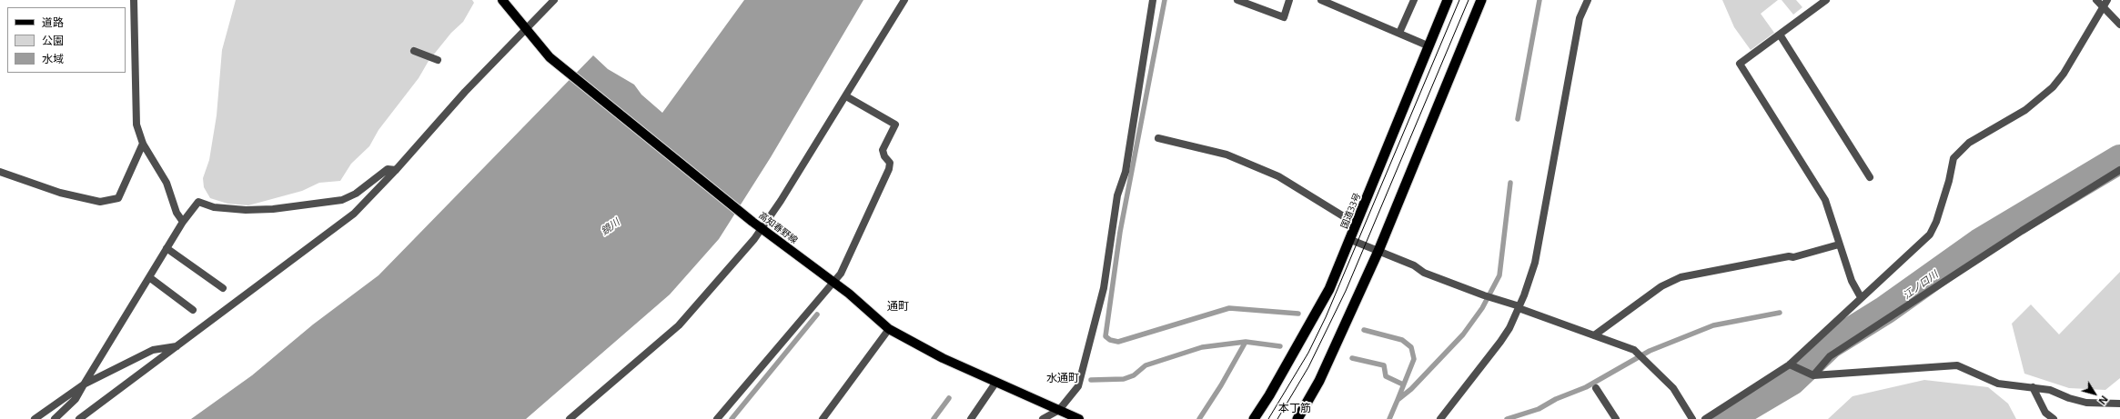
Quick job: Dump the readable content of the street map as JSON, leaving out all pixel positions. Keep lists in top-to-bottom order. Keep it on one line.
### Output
{"streets":{"highway":["国道33号"],"main road":["高知春野線"]},"districts":["通町","水通町","本丁筋"],"water":["鏡川","江ノ口川"],"legend":["道路","公園","水域"],"north":"bottom right"}
